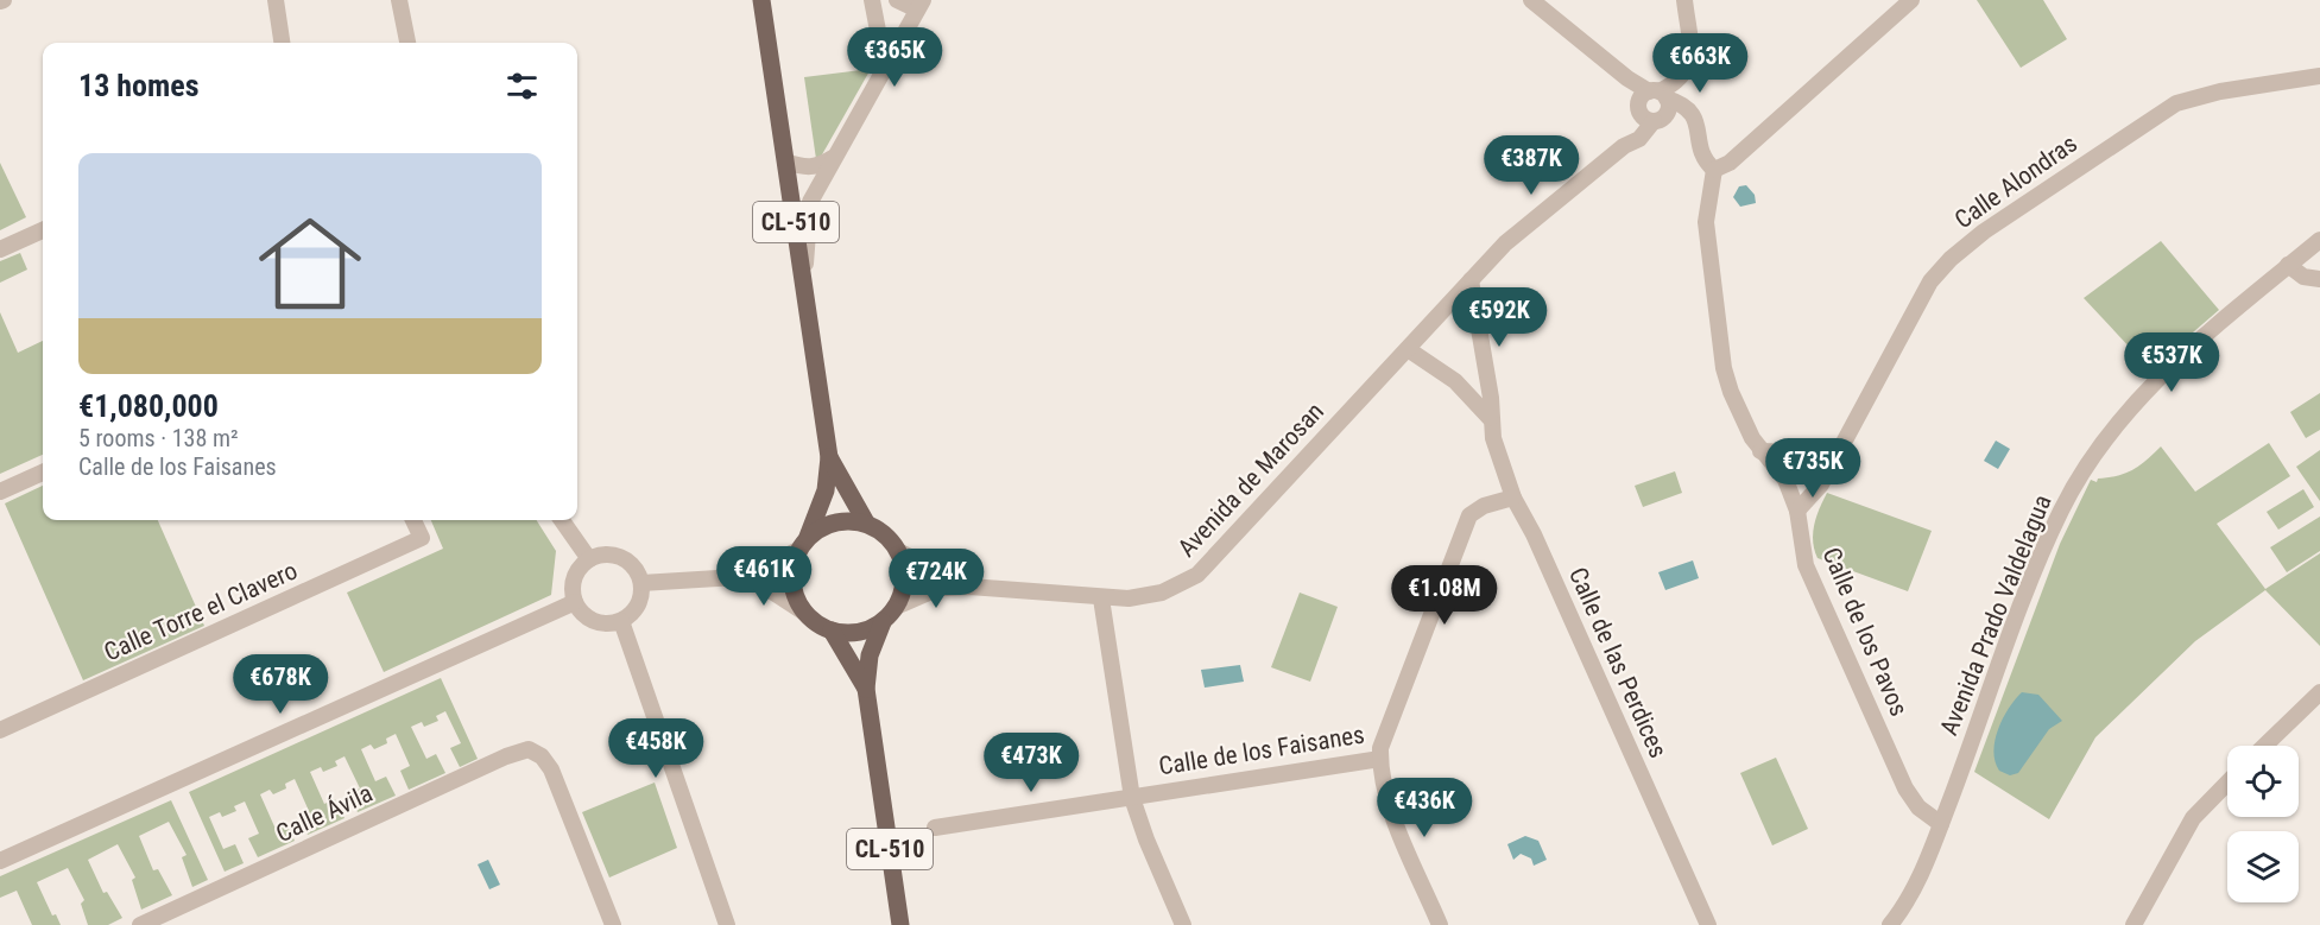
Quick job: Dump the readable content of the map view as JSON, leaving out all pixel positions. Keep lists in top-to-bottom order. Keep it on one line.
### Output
{"streets":{"main road":["CL-510"],"street":["Calle Alondras","Avenida de Marosan","Calle Torre el Clavero","Avenida Prado Valdelagua","Calle de los Pavos","Calle de las Perdices","Calle de los Faisanes","Calle Ávila"]},"crossings":[["Calle Alondras","Calle de los Pavos"],["CL-510","Avenida de Marosan"],["Avenida de Marosan","Calle de las Perdices"],["Avenida Prado Valdelagua","Calle de los Pavos"],["Calle de las Perdices","Calle de los Faisanes"]],"page":{"price":["€365K","€663K","€387K","€592K","€537K","€735K","€461K","€724K","€1.08M","€678K","€458K","€473K","€436K"],"heading":"13 homes","list":[{"name":"€1,080,000","note":"5 rooms · 138 m² · Calle de los Faisanes"}]}}
